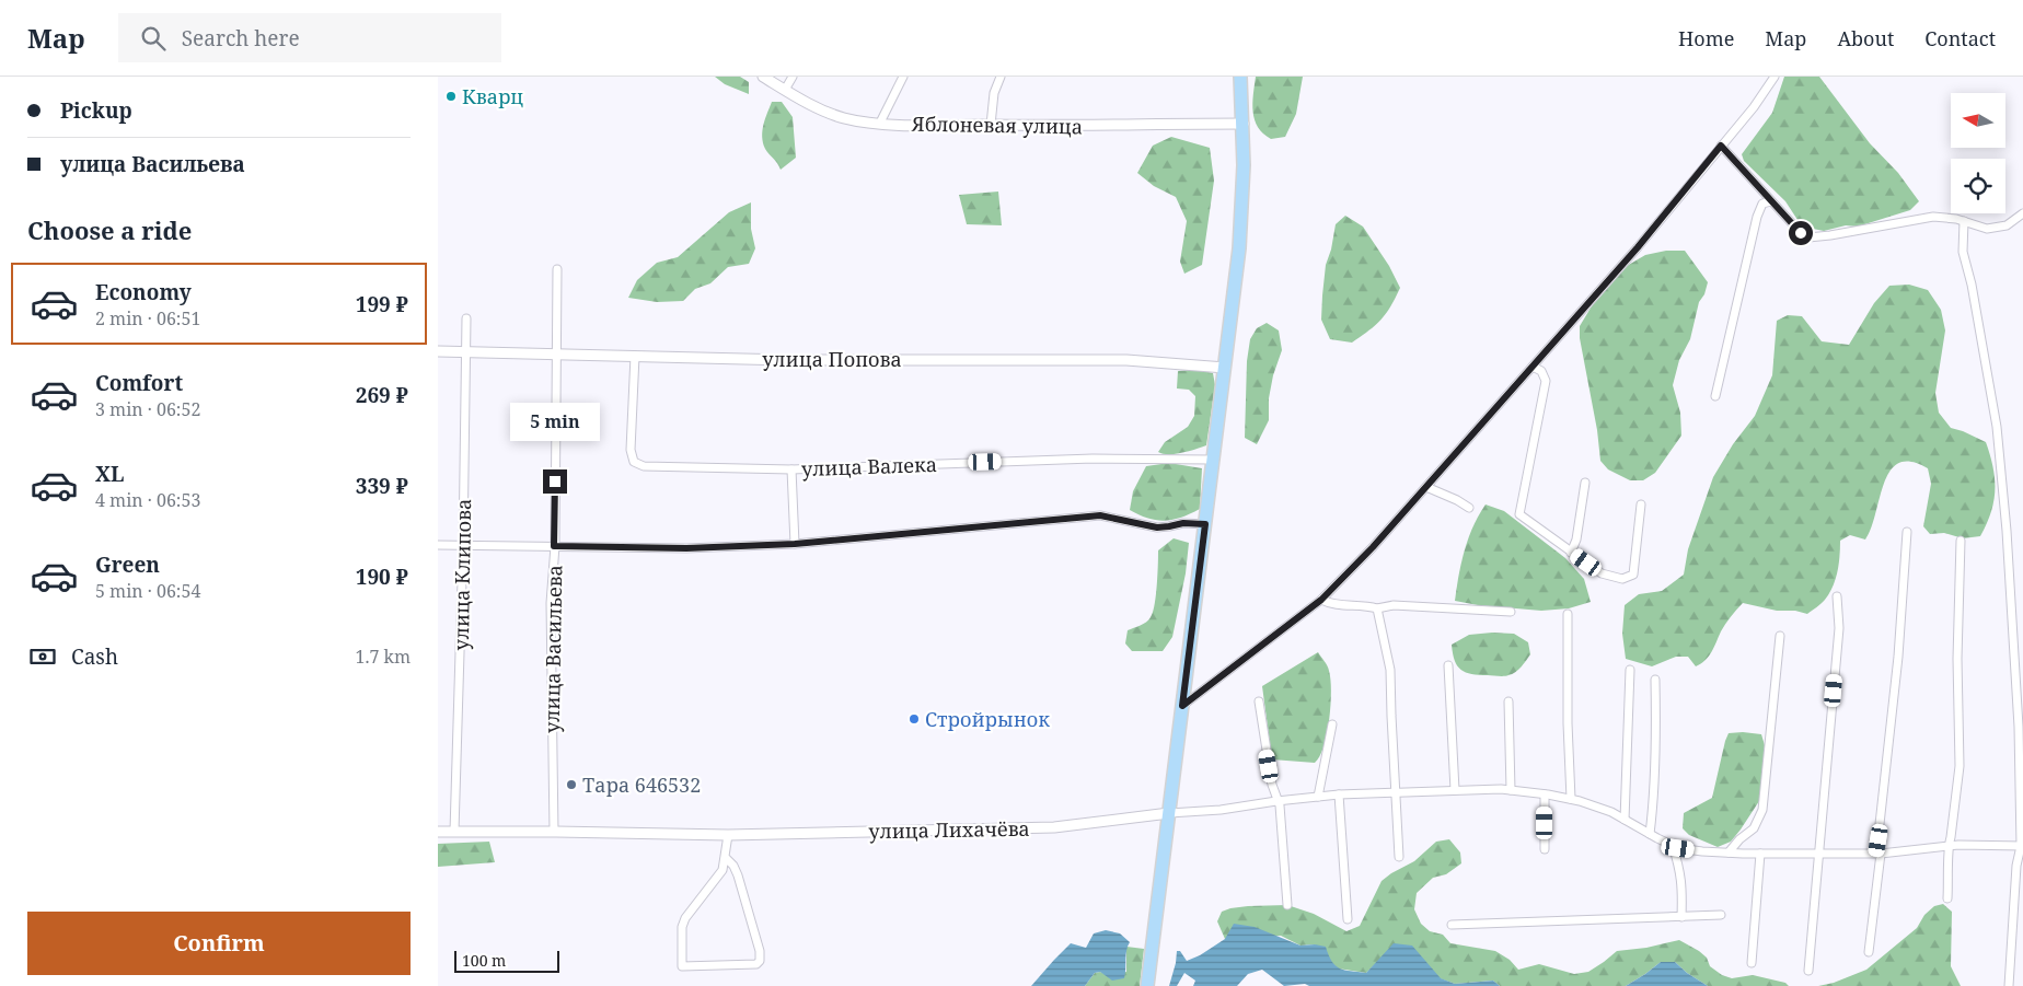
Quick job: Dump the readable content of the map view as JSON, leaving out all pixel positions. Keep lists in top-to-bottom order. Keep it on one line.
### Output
{"streets":{"street":["Яблоневая улица","улица Попова","улица Валека","улица Клипова","улица Васильева","улица Лихачёва"]},"crossings":[["улица Попова","улица Валека"],["улица Попова","улица Клипова"],["улица Попова","улица Васильева"],["улица Клипова","улица Лихачёва"],["улица Васильева","улица Лихачёва"]],"places":["Кварц","Стройрынок","Тара 646532"],"scale_bar":"100 m","north":"left","page":{"header":"Map","search":"Search here","nav":["Home","Map","About","Contact"],"banner":["Pickup","улица Васильева"],"heading":"Choose a ride","list":[{"name":"Economy","note":"2 min · 06:51","value":"199 ₽"},{"name":"Comfort","note":"3 min · 06:52","value":"269 ₽"},{"name":"XL","note":"4 min · 06:53","value":"339 ₽"},{"name":"Green","note":"5 min · 06:54","value":"190 ₽"}],"bubble":"5 min","pay":["Cash","1.7 km"],"buttons":"Confirm","scale":"100 m"}}
